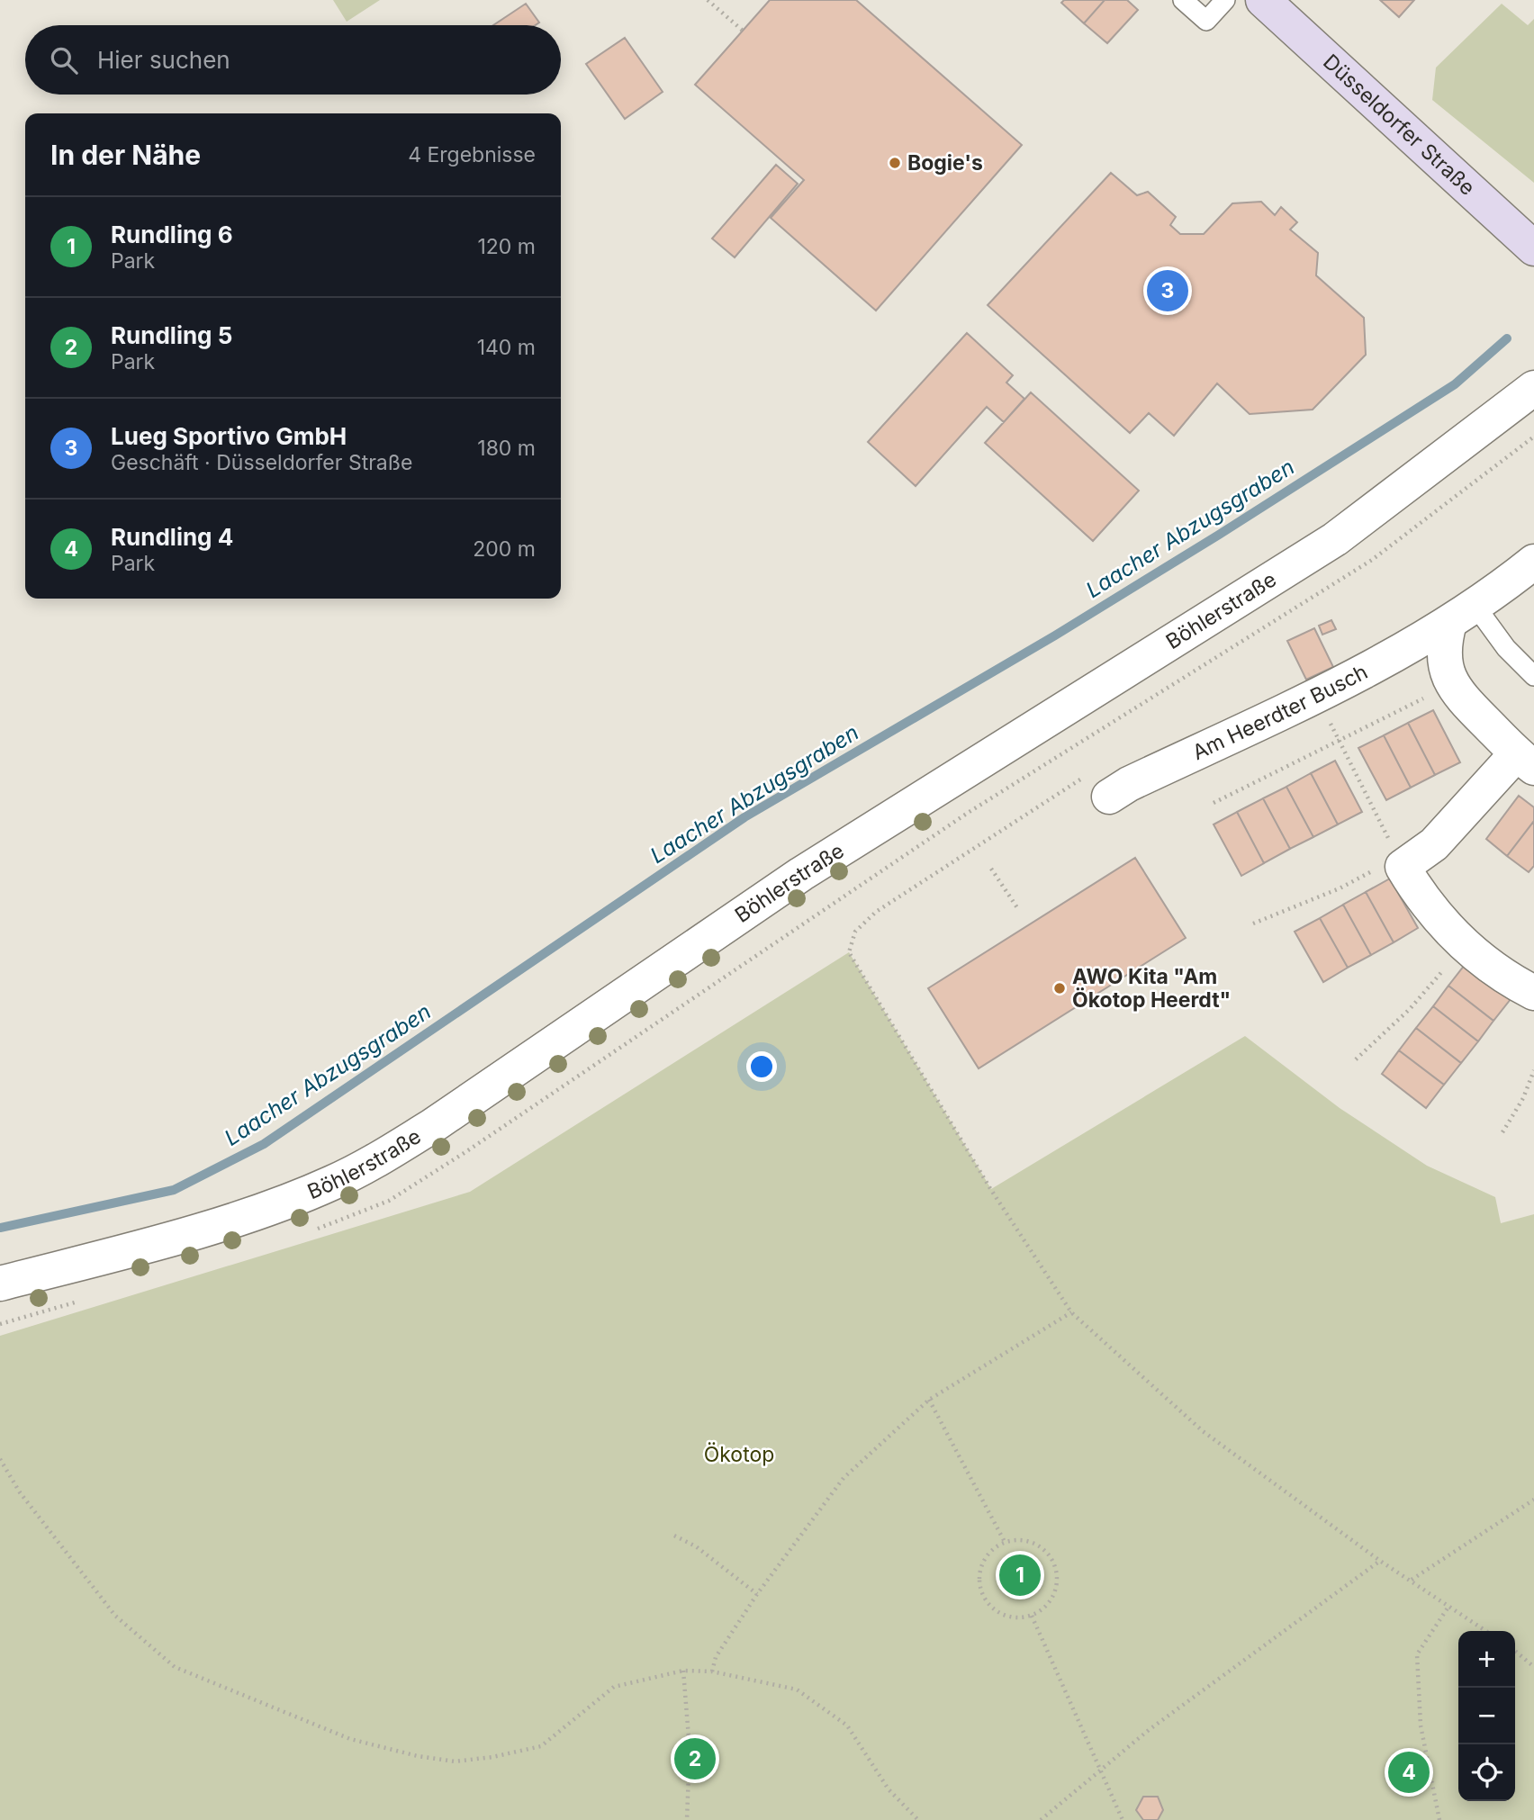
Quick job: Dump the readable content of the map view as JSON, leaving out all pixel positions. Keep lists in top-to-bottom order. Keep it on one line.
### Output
{"streets":{"main road":["Düsseldorfer Straße"],"street":["Böhlerstraße","Am Heerdter Busch"]},"water":["Laacher Abzugsgraben"],"parks":["Ökotop"],"places":["Bogie's","AWO Kita \"Am Ökotop Heerdt\""],"page":{"search":"Hier suchen","heading":["In der Nähe","4 Ergebnisse"],"list":[{"mark":"1","name":"Rundling 6","note":"Park","value":"120 m"},{"mark":"2","name":"Rundling 5","note":"Park","value":"140 m"},{"mark":"3","name":"Lueg Sportivo GmbH","note":"Geschäft · Düsseldorfer Straße","value":"180 m"},{"mark":"4","name":"Rundling 4","note":"Park","value":"200 m"}],"pins":["3","1","2","4"],"map_buttons":["+","−"]}}
